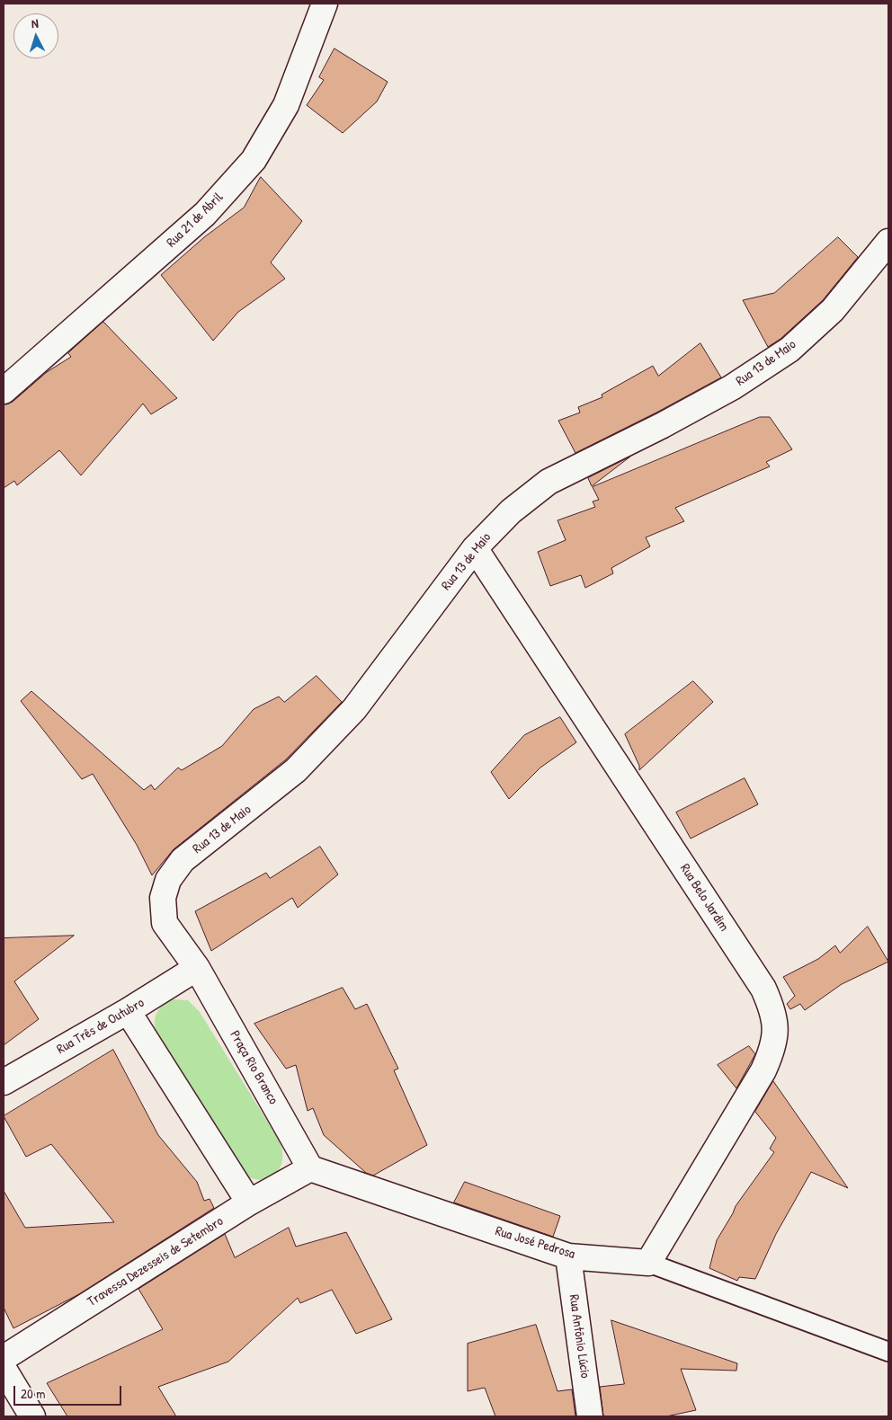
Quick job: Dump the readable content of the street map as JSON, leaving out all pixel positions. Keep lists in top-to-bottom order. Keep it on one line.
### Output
{"streets":{"street":["Rua 21 de Abril","Rua 13 de Maio","Rua Belo Jardim","Rua Três de Outubro","Praça Rio Branco","Rua José Pedrosa","Travessa Dezesseis de Setembro","Rua Antônio Lúcio"]},"crossings":[["Rua 13 de Maio","Rua Belo Jardim"],["Rua 13 de Maio","Rua Três de Outubro"],["Rua 13 de Maio","Praça Rio Branco"],["Rua Belo Jardim","Rua José Pedrosa"],["Rua Três de Outubro","Praça Rio Branco"],["Praça Rio Branco","Rua José Pedrosa"],["Praça Rio Branco","Travessa Dezesseis de Setembro"],["Rua José Pedrosa","Travessa Dezesseis de Setembro"],["Rua José Pedrosa","Rua Antônio Lúcio"]],"scale_bar":"20 m","north":"top"}
